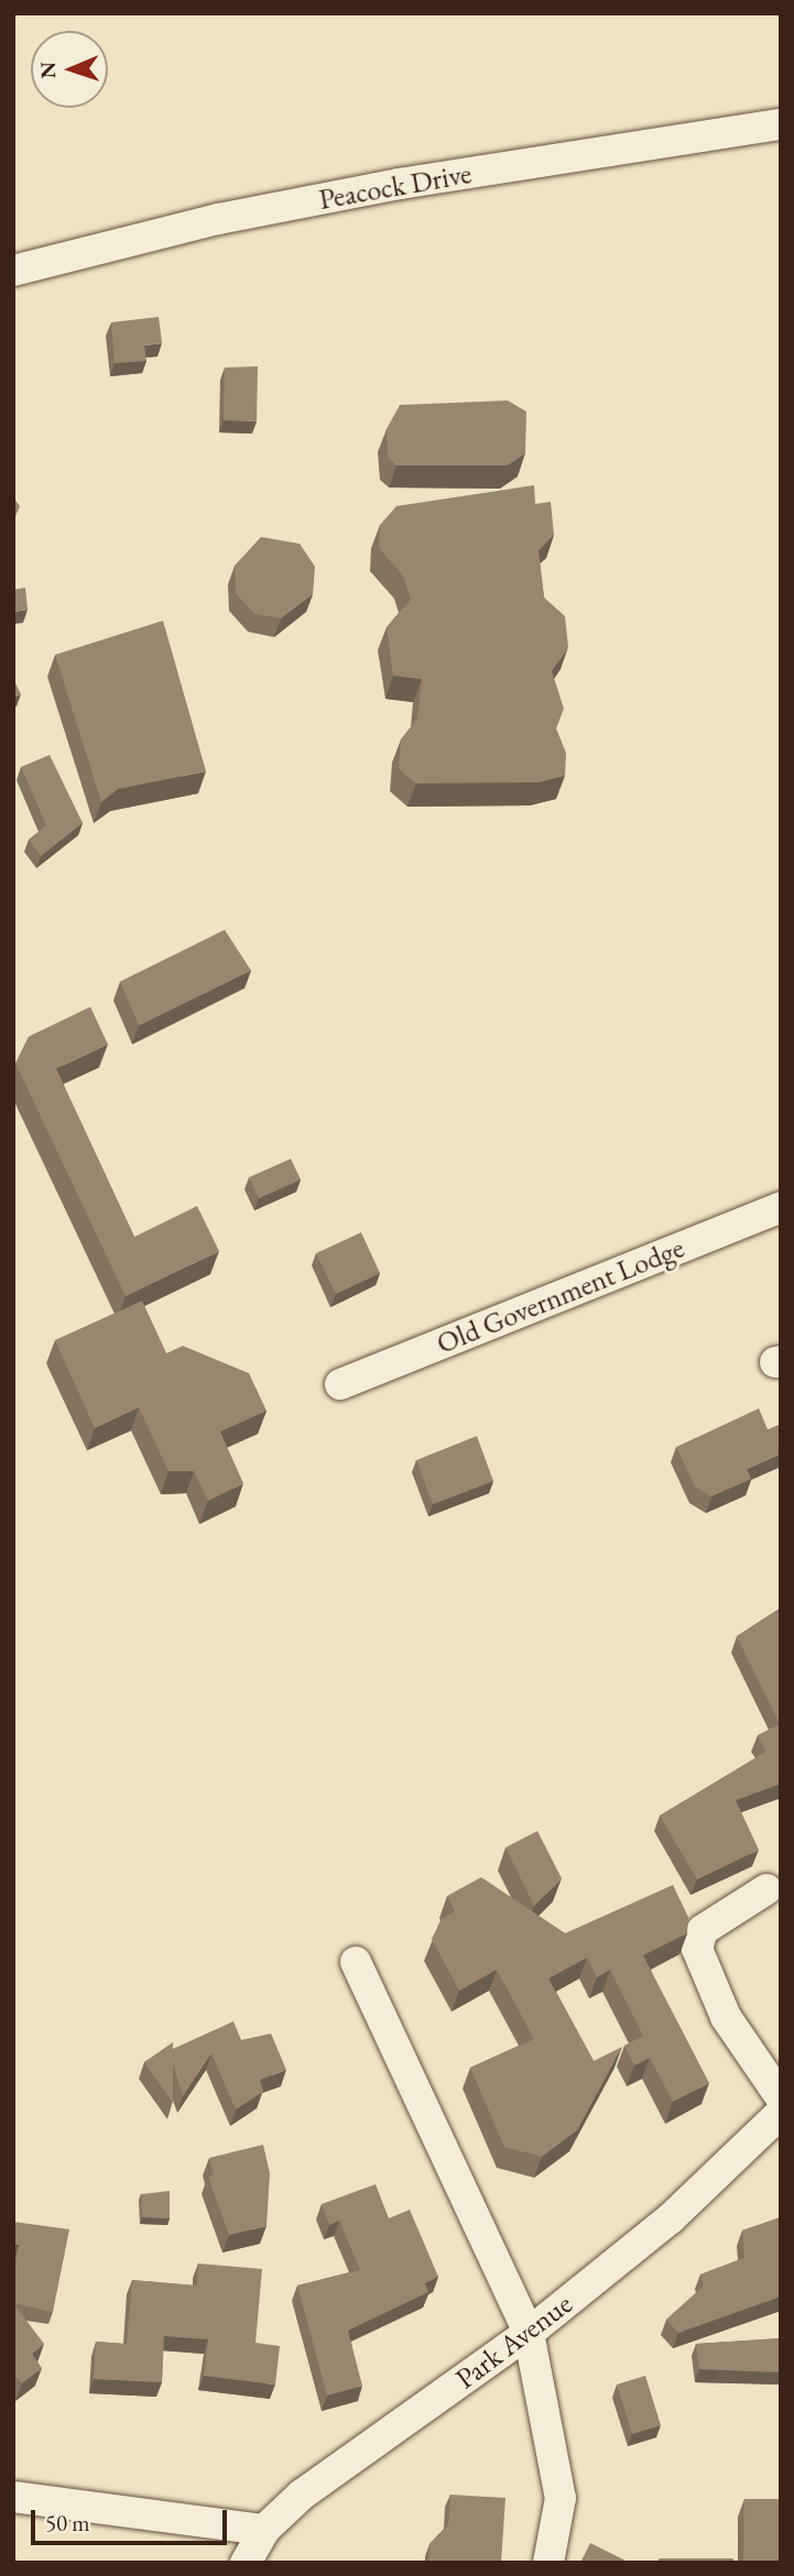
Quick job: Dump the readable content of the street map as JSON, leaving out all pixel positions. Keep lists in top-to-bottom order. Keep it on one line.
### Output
{"streets":{"street":["Peacock Drive","Old Government Lodge","Park Avenue"]},"scale_bar":"50 m","north":"left"}
